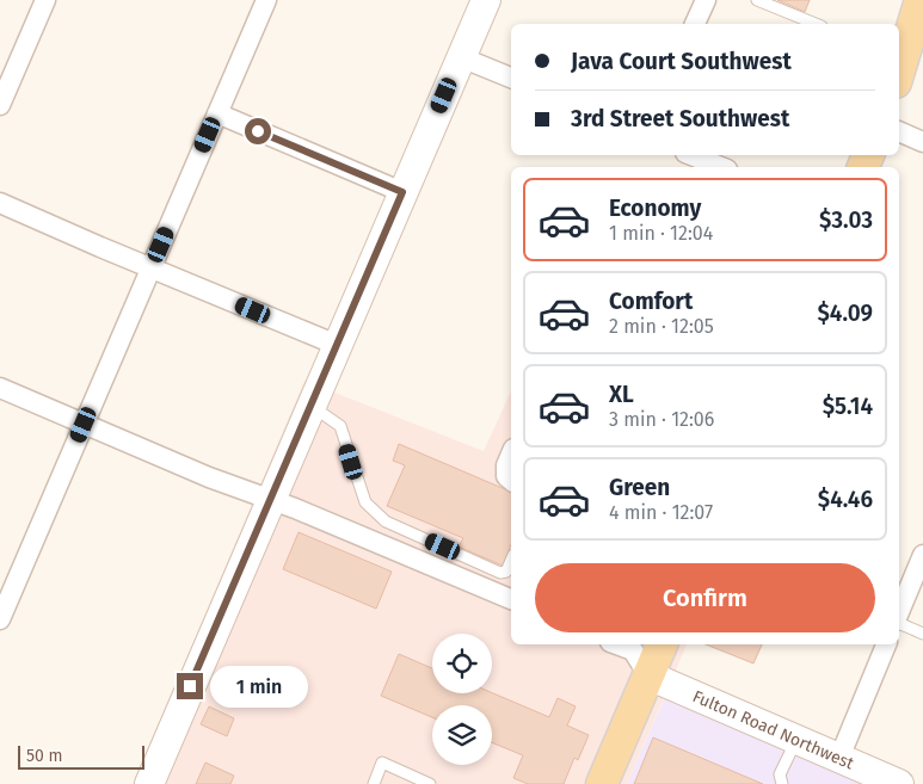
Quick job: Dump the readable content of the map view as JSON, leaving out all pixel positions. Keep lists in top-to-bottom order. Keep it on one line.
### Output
{"streets":{"street":["Fulton Road Northwest"]},"scale_bar":"50 m","page":{"banner":["Java Court Southwest","3rd Street Southwest"],"list":[{"name":"Economy","note":"1 min · 12:04","value":"$3.03"},{"name":"Comfort","note":"2 min · 12:05","value":"$4.09"},{"name":"XL","note":"3 min · 12:06","value":"$5.14"},{"name":"Green","note":"4 min · 12:07","value":"$4.46"}],"buttons":"Confirm","bubble":"1 min","scale":"50 m"}}
